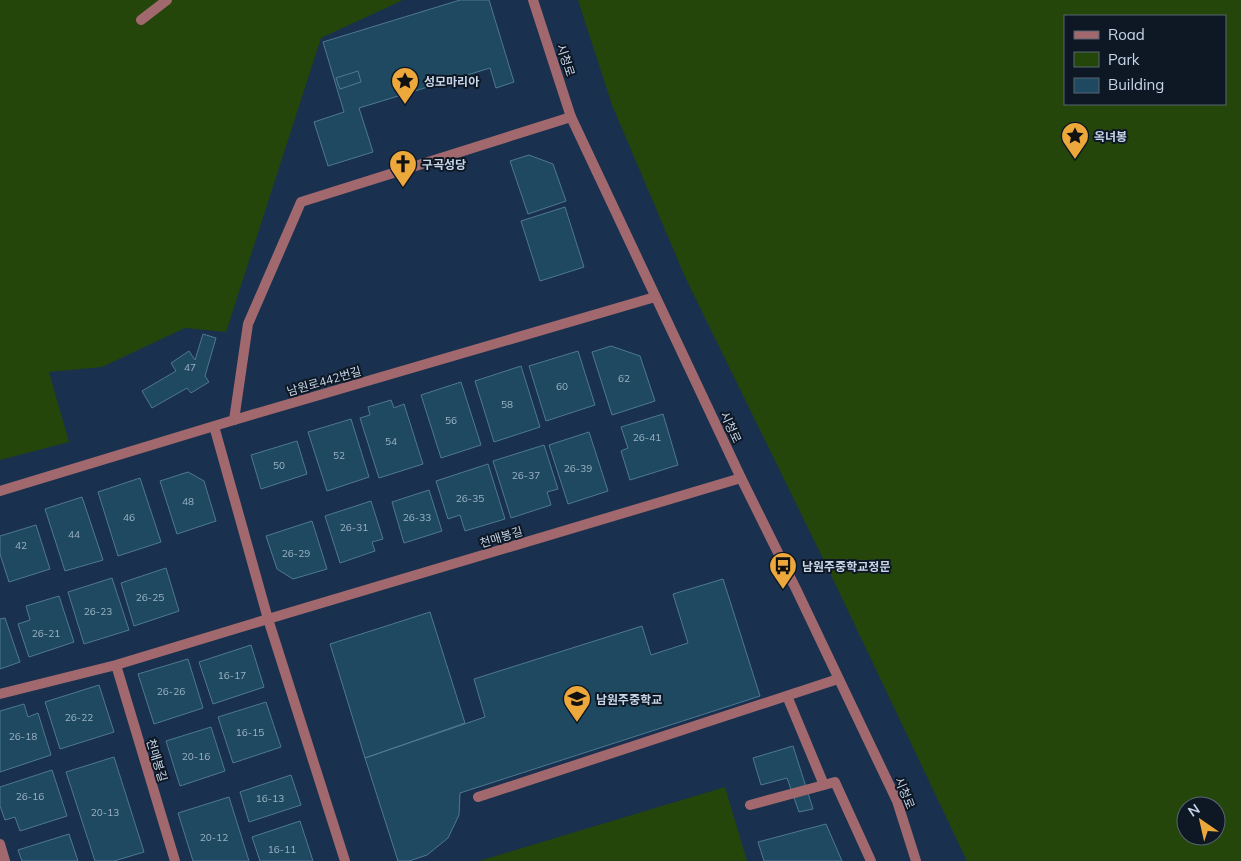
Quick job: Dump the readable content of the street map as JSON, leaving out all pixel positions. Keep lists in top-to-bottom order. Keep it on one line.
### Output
{"streets":{"street":["시청로","남원로442번길","천매봉길"]},"crossings":[["시청로","남원로442번길"],["시청로","천매봉길"]],"places":{"place":["성모마리아","옥녀봉"],"church":["구곡성당"],"bus stop":["남원주중학교정문"],"school or university":["남원주중학교"]},"house_numbers":["47","62","60","58","56","26-41","54","52","50","26-39","26-37","26-35","48","46","26-33","26-31","44","42","26-29","26-25","26-23","26-21","16-17","26-26","26-22","16-15","26-18","20-16","26-16","16-13","20-13","20-12","16-11"],"legend":["Road","Park","Building"],"north":"top left"}
